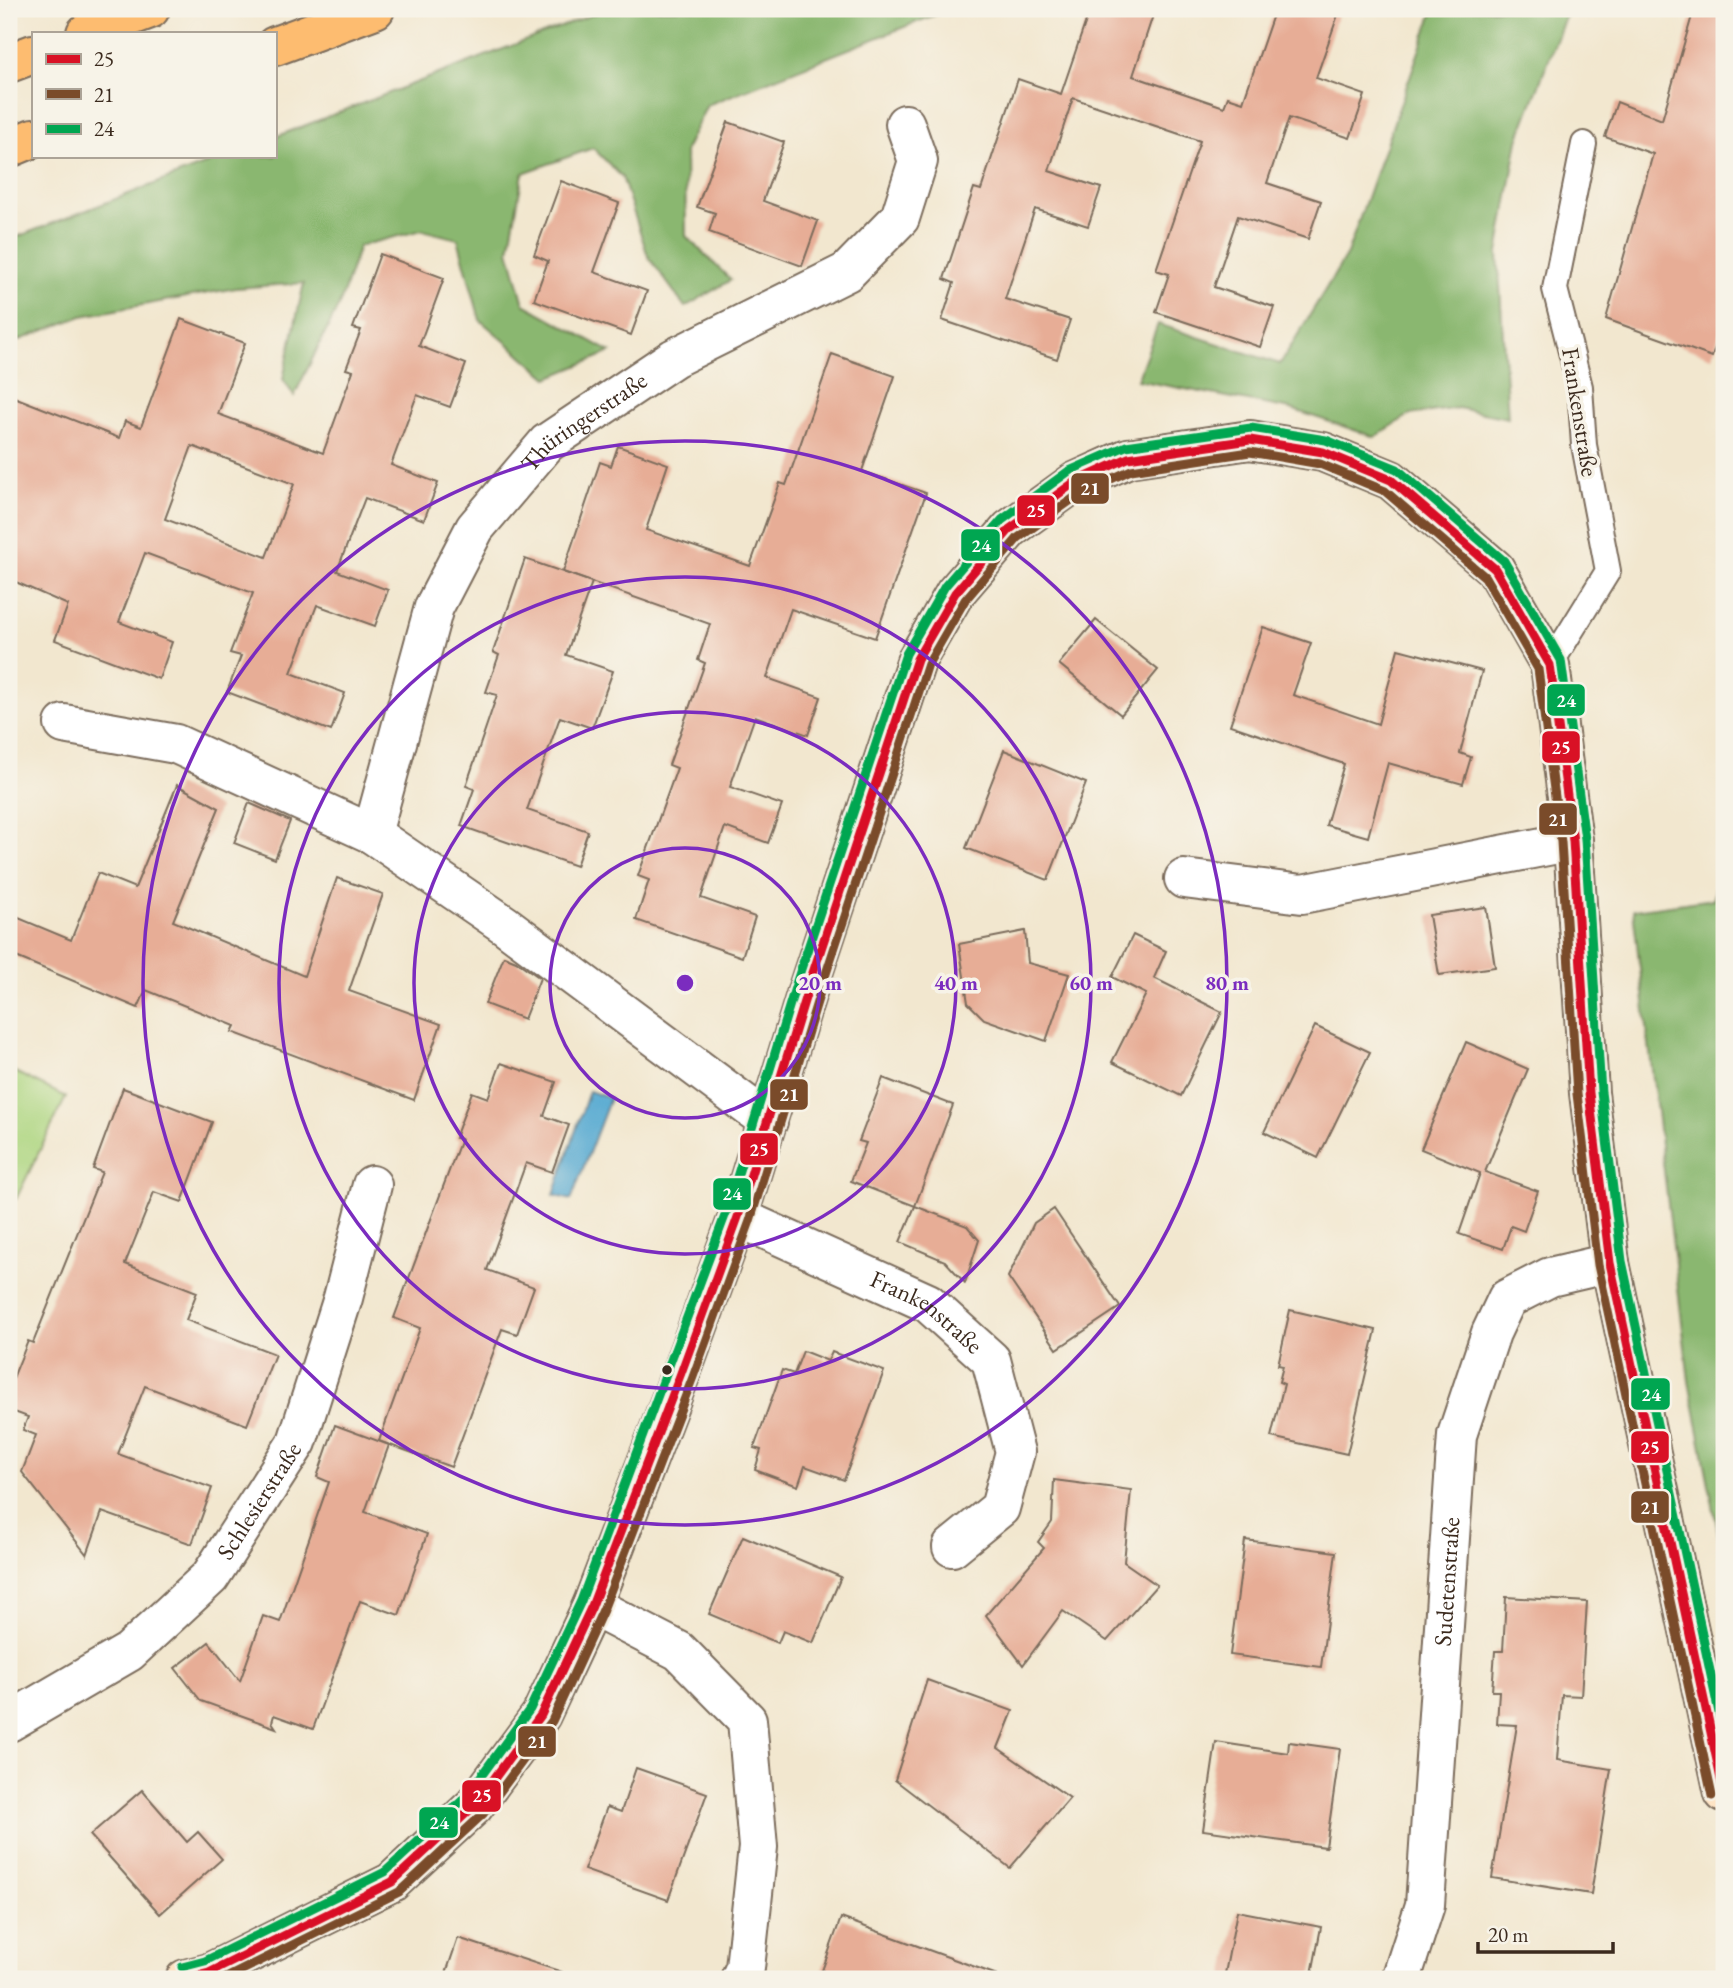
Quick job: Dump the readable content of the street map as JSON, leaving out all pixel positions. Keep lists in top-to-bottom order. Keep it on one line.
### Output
{"streets":{"street":["Frankenstraße","Thüringerstraße","Schlesierstraße","Sudetenstraße"]},"lines":["transit line 24","transit line 25","transit line 21"],"legend":["25","21","24"],"scale_bar":"20 m","rings":["20 m","40 m","60 m","80 m"]}
